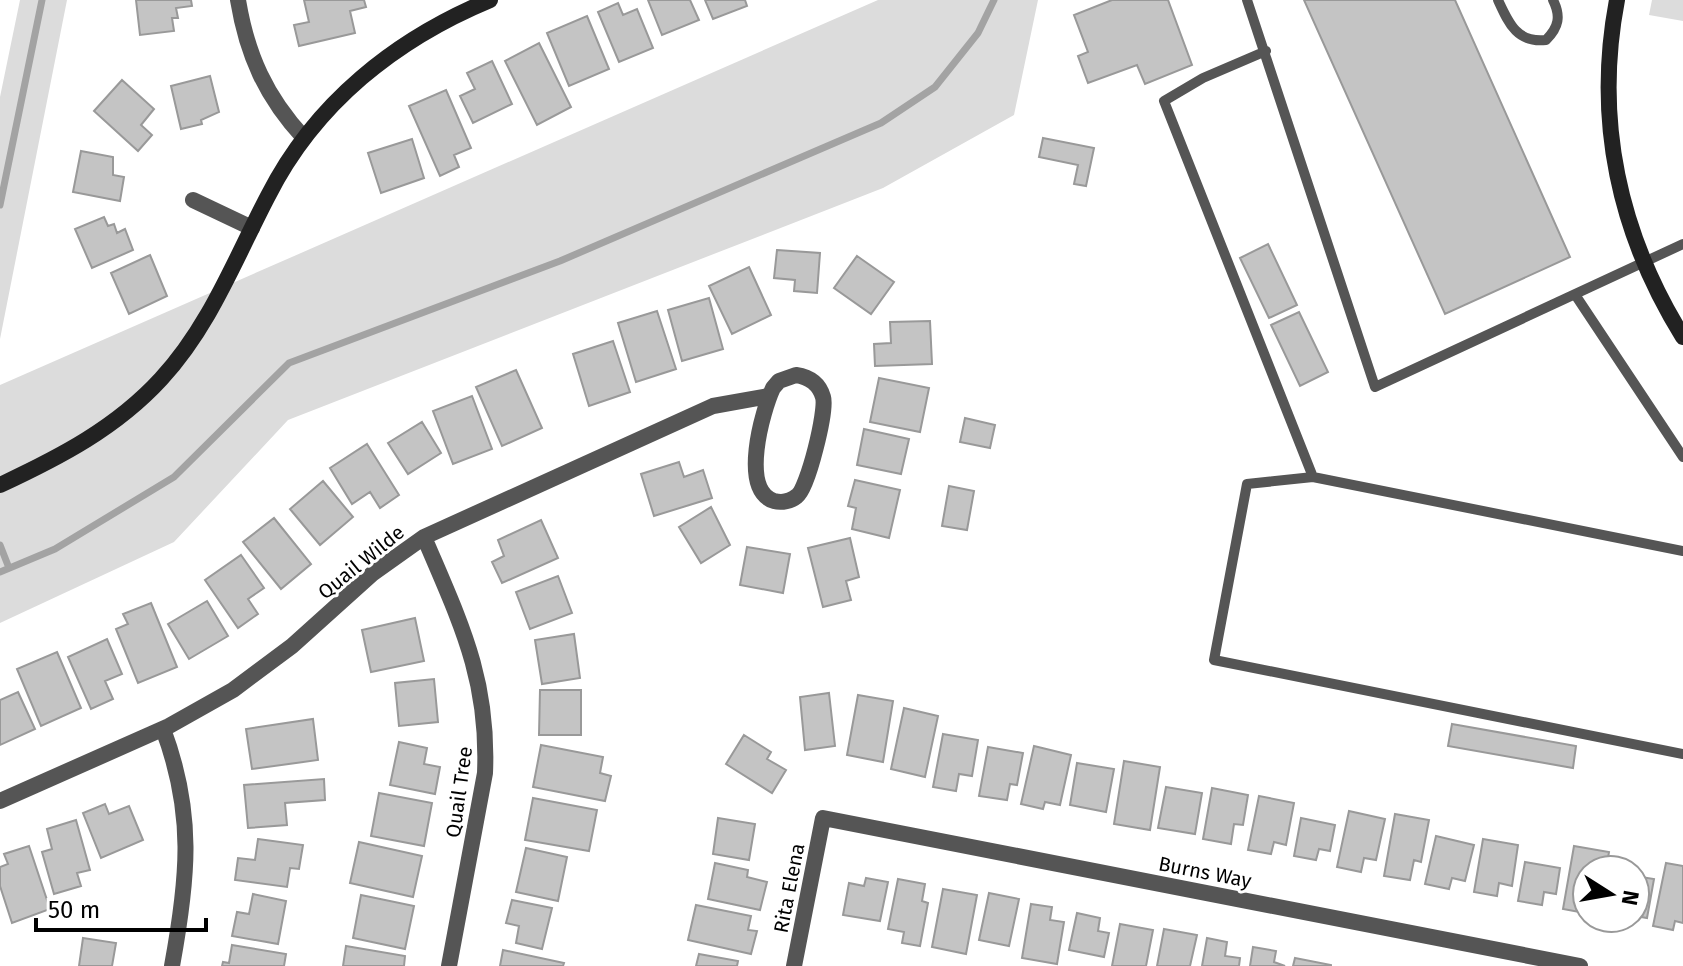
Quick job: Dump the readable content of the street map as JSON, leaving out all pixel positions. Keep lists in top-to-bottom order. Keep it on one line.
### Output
{"streets":{"street":["Quail Wilde","Quail Tree","Burns Way","Rita Elena"]},"crossings":[["Quail Wilde","Quail Tree"],["Burns Way","Rita Elena"]],"scale_bar":"50 m","north":"right"}
